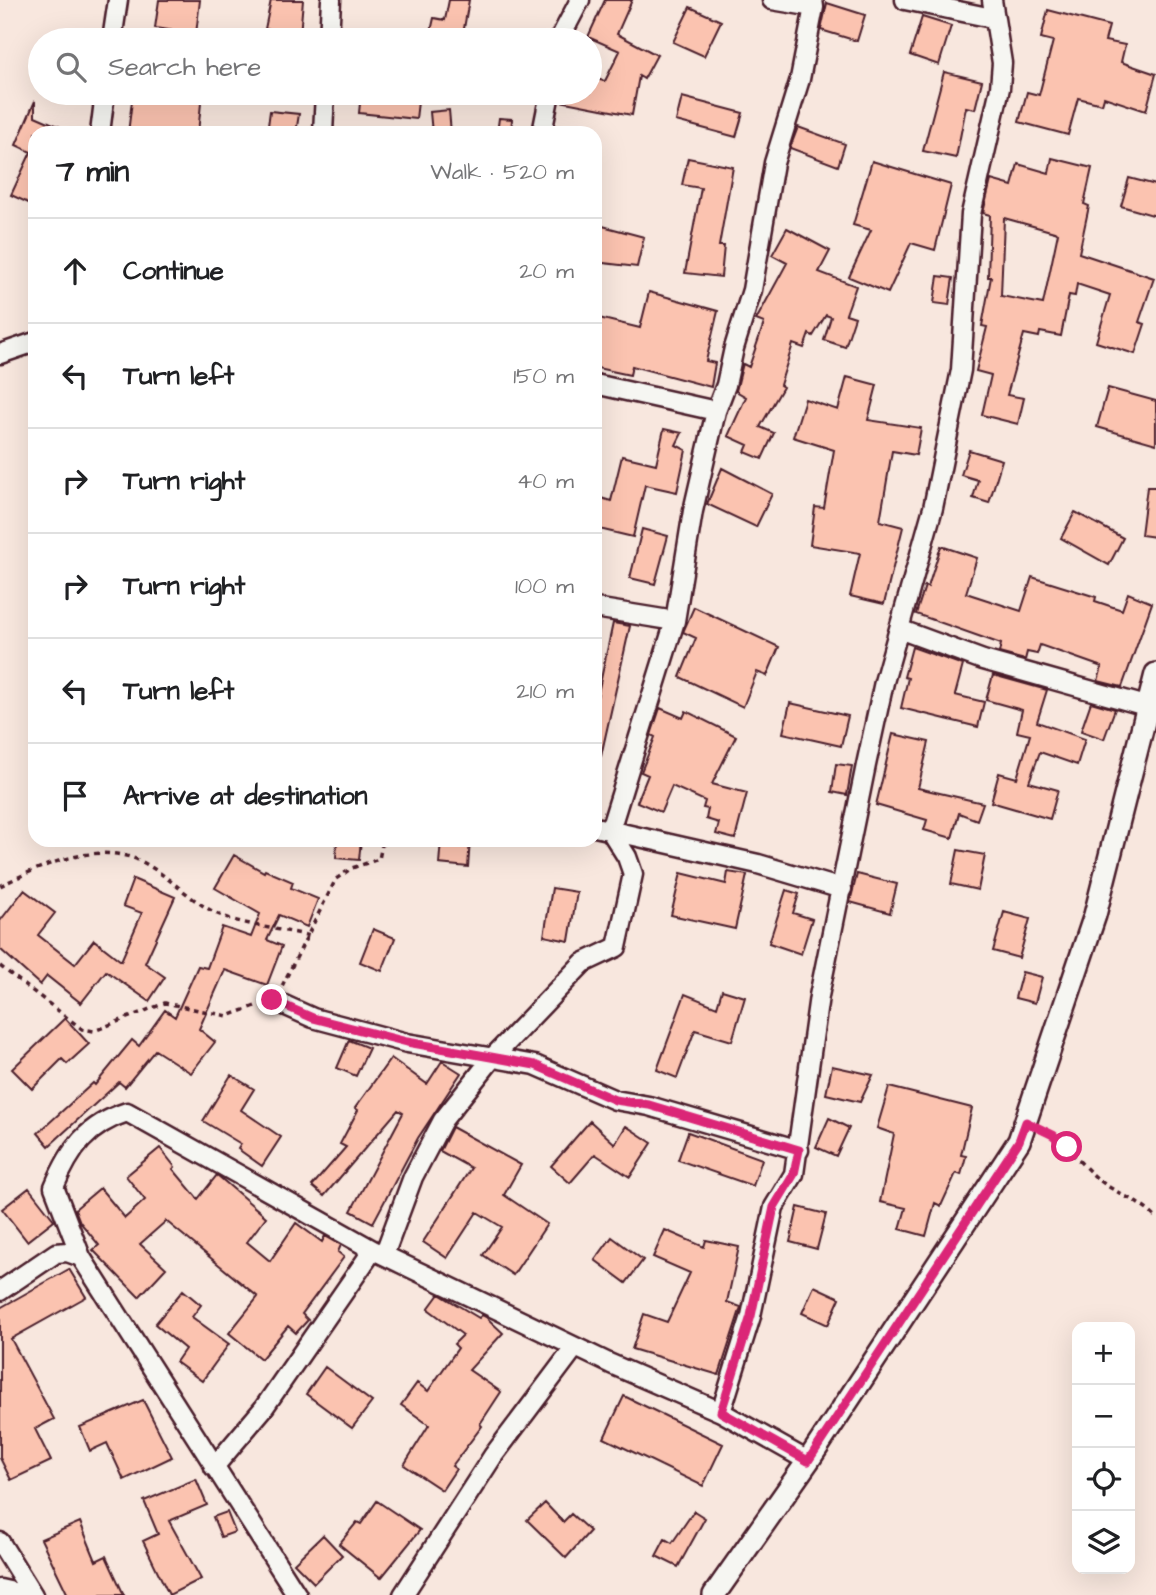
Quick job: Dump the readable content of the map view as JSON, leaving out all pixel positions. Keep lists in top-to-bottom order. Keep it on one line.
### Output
{"page":{"search":"Search here","heading":["7 min","Walk · 520 m"],"list":[["Continue","20 m"],["Turn left","150 m"],["Turn right","40 m"],["Turn right","100 m"],["Turn left","210 m"],"Arrive at destination"],"map_buttons":["+","−"]}}
